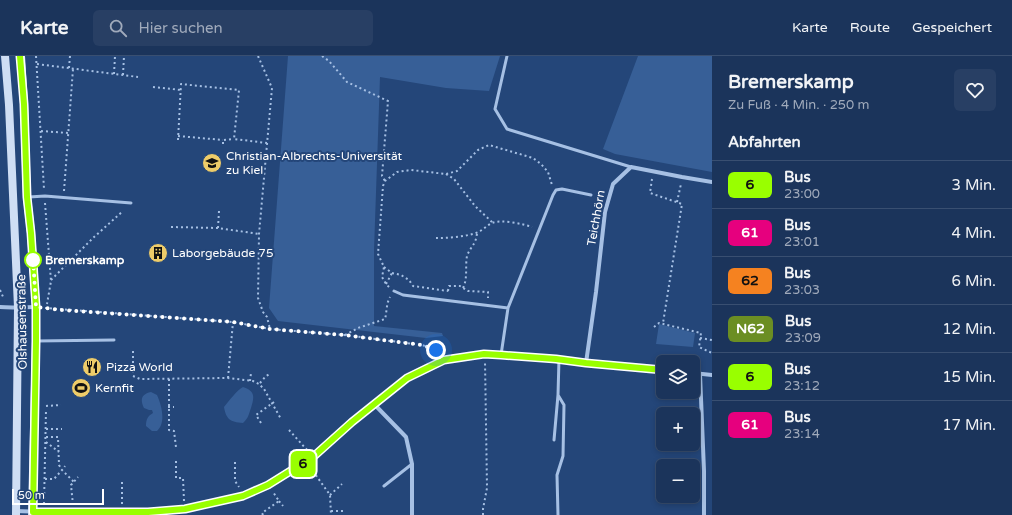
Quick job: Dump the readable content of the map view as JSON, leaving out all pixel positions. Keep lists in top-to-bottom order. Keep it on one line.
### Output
{"streets":{"street":["Teichhörn","Olshausenstraße"]},"places":{"school or university":["Christian-Albrechts-Universität zu Kiel"],"building":["Laborgebäude 75"],"other":["Bremerskamp"],"restaurant":["Pizza World"],"sports":["Kernfit"]},"lines":["bus line 6"],"scale_bar":"50 m","page":{"header":"Karte","search":"Hier suchen","nav":["Karte","Route","Gespeichert"],"on_map":"6","heading":[["Bremerskamp","Zu Fuß · 4 Min. · 250 m"],"Abfahrten"],"list":[{"mark":"6","name":"Bus","note":"23:00","value":"3 Min."},{"mark":"61","name":"Bus","note":"23:01","value":"4 Min."},{"mark":"62","name":"Bus","note":"23:03","value":"6 Min."},{"mark":"N62","name":"Bus","note":"23:09","value":"12 Min."},{"mark":"6","name":"Bus","note":"23:12","value":"15 Min."},{"mark":"61","name":"Bus","note":"23:14","value":"17 Min."}],"map_buttons":["+","−"],"scale":"50 m"}}
